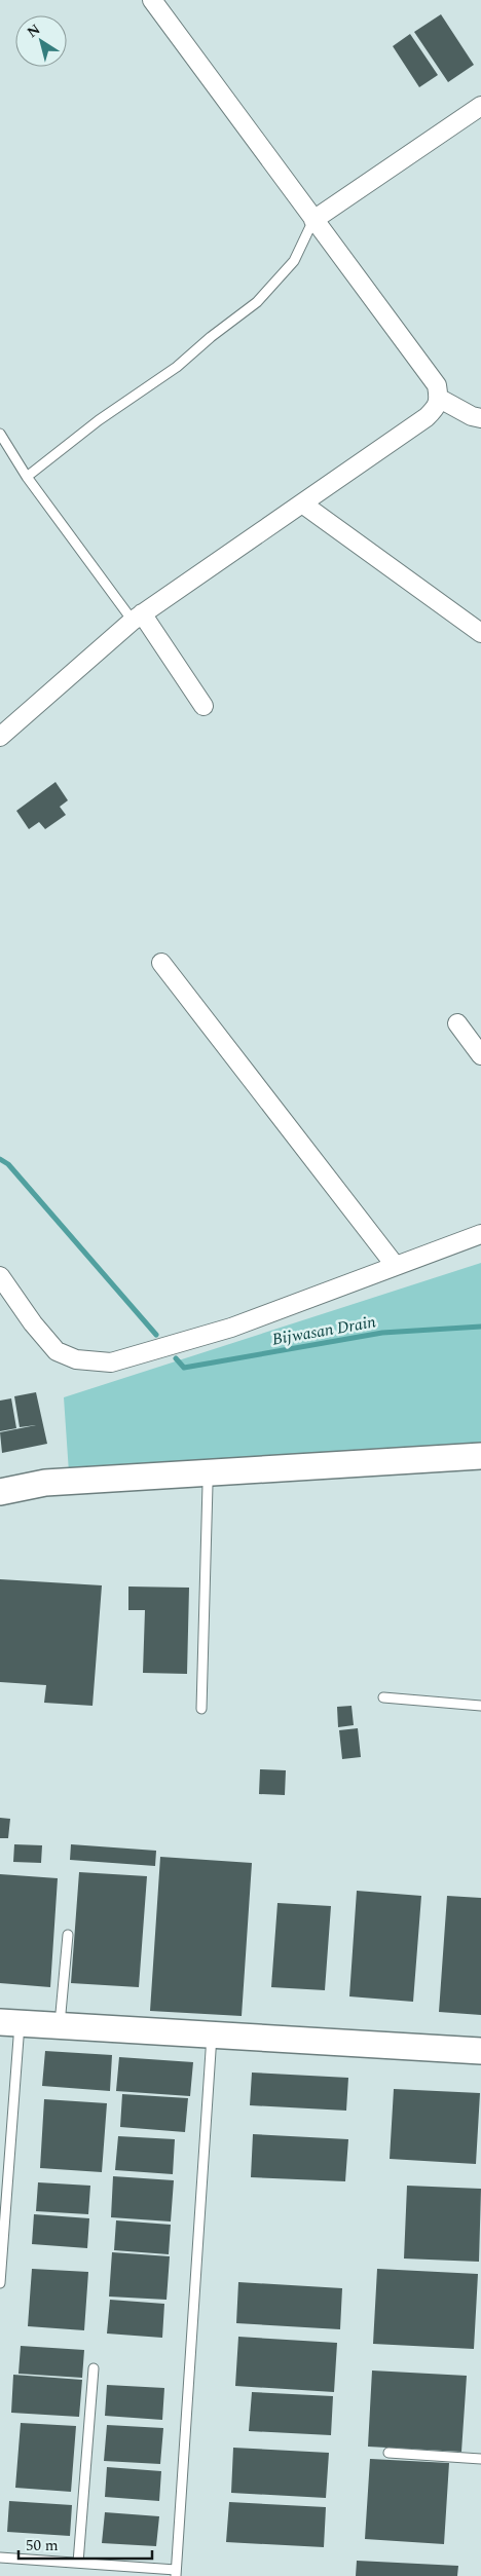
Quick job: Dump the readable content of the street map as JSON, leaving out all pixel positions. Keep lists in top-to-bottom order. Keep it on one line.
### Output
{"water":["Bijwasan Drain"],"scale_bar":"50 m","north":"top left"}
